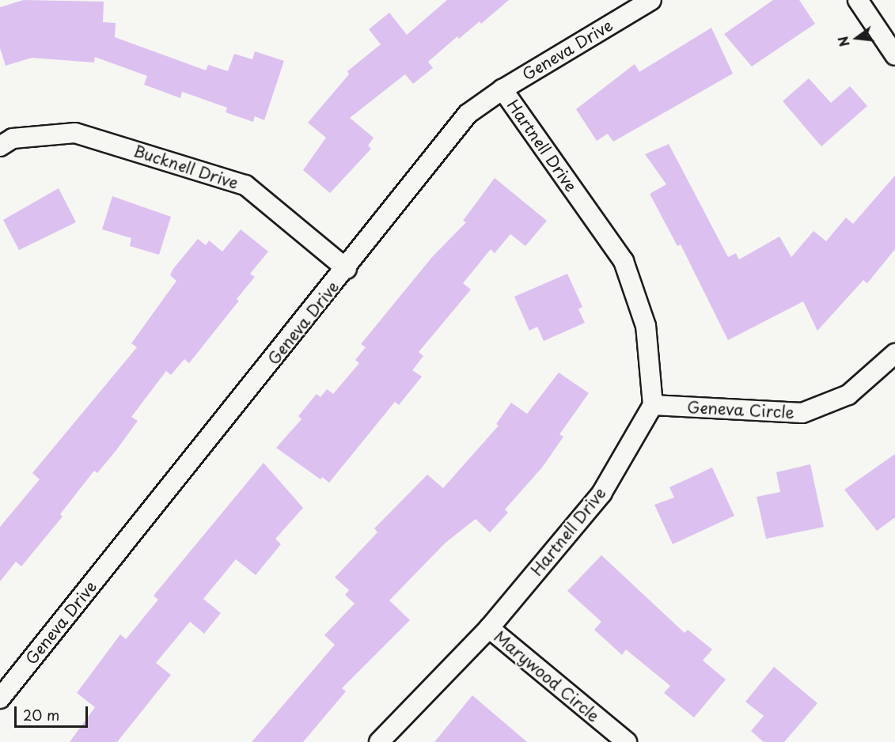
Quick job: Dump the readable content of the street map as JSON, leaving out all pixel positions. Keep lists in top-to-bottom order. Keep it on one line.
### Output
{"streets":{"street":["Geneva Drive","Hartnell Drive","Bucknell Drive","Geneva Circle","Marywood Circle"]},"crossings":[["Geneva Drive","Hartnell Drive"],["Geneva Drive","Bucknell Drive"],["Hartnell Drive","Geneva Circle"],["Hartnell Drive","Marywood Circle"]],"scale_bar":"20 m","north":"left"}
